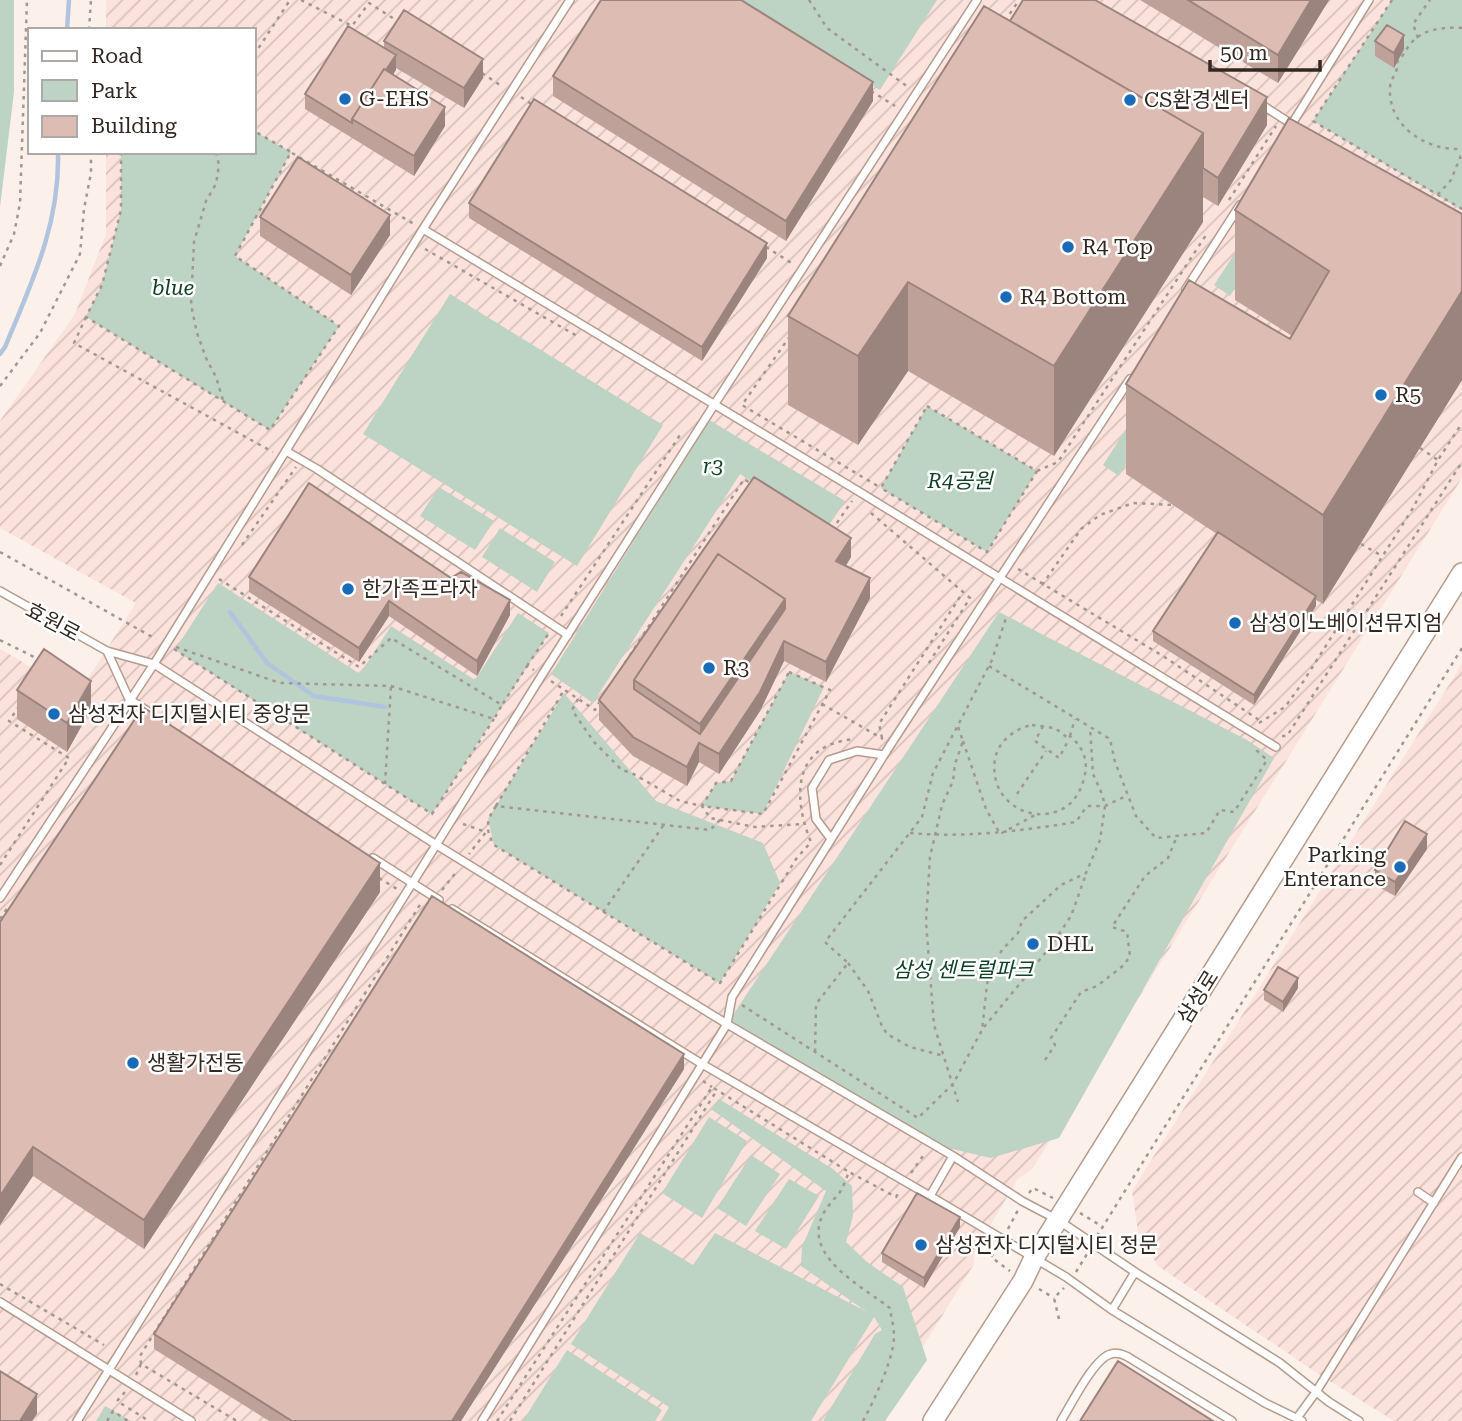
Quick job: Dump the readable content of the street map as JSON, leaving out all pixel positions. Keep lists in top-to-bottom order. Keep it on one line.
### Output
{"streets":{"street":["삼성로"],"lane":["효원로"]},"crossings":[["효원로","삼성로"]],"parks":["blue","r3","R4공원","삼성 센트럴파크"],"places":["G-EHS","CS환경센터","R4 Top","R4 Bottom","R5","한가족프라자","삼성이노베이션뮤지엄","R3","삼성전자 디지털시티 중앙문","Parking Enterance","DHL","생활가전동","삼성전자 디지털시티 정문"],"legend":["Road","Park","Building"],"scale_bar":"50 m"}
